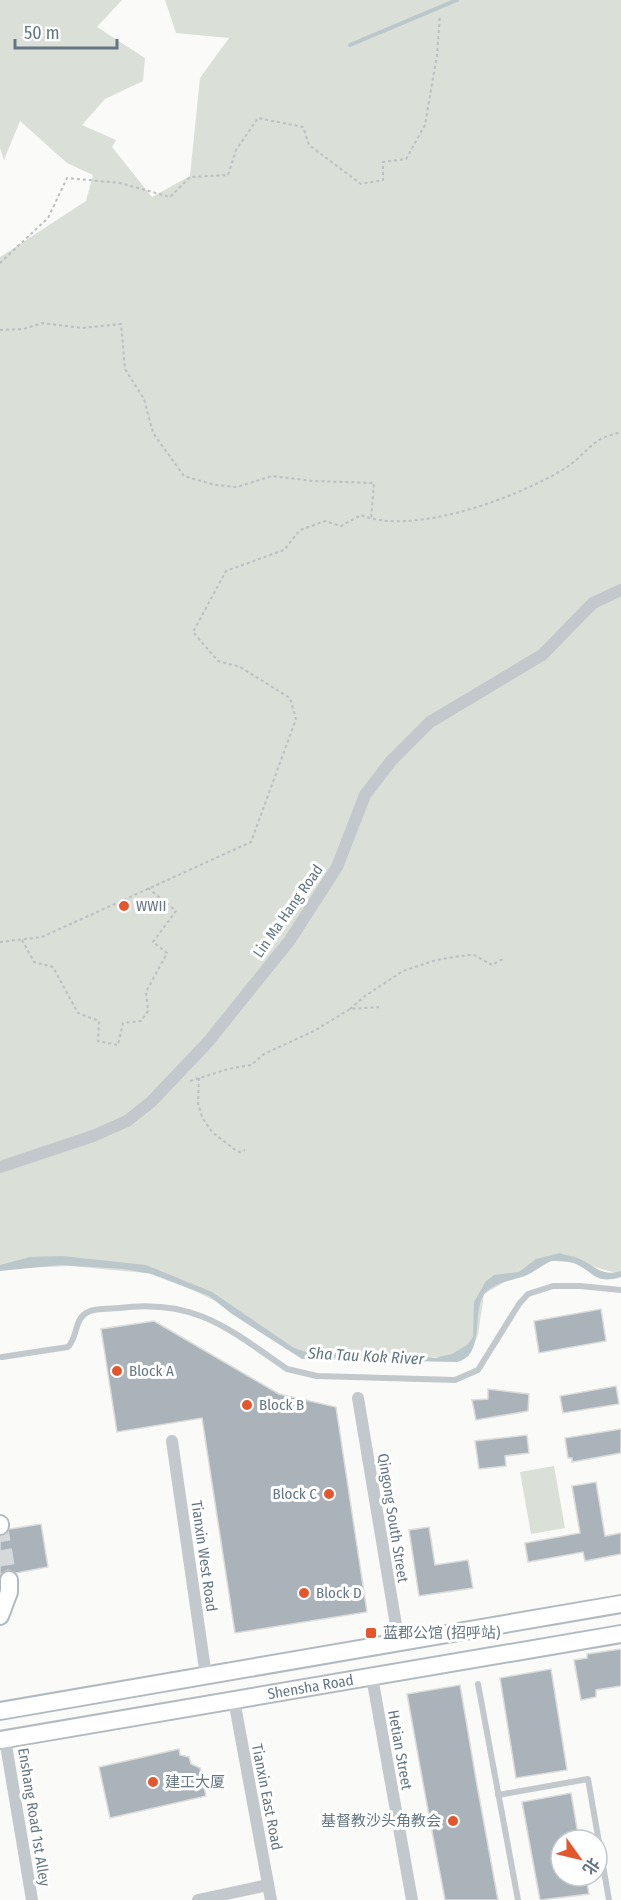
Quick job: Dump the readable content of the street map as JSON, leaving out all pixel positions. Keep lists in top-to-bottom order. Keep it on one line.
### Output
{"streets":{"main road":["Shensha Road"],"street":["Lin Ma Hang Road","Qingong South Street","Tianxin West Road","Hetian Street","Tianxin East Road","Enshang Road 1st Alley"]},"crossings":[["Qingong South Street","Shensha Road"],["Tianxin West Road","Shensha Road"],["Shensha Road","Hetian Street"],["Shensha Road","Tianxin East Road"],["Shensha Road","Enshang Road 1st Alley"]],"water":["Sha Tau Kok River"],"places":{"other":["WWII","Block A","Block B","Block C","Block D","建工大厦","基督教沙头角教会"],"transit":["蓝郡公馆 (招呼站)"]},"scale_bar":"50 m","north":"bottom right"}
